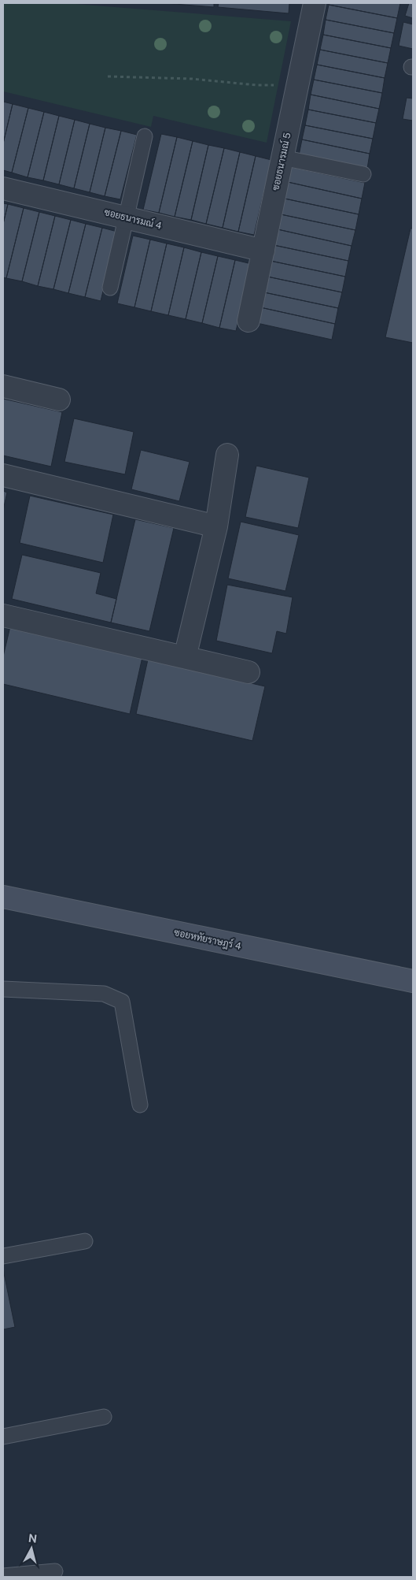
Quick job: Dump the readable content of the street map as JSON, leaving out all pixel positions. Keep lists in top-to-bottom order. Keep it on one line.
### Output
{"streets":{"street":["ซอยธนารมณ์ 5","ซอยธนารมณ์ 4","ซอยหทัยราษฎร์ 4"]},"crossings":[["ซอยธนารมณ์ 5","ซอยธนารมณ์ 4"]],"north":"top"}
